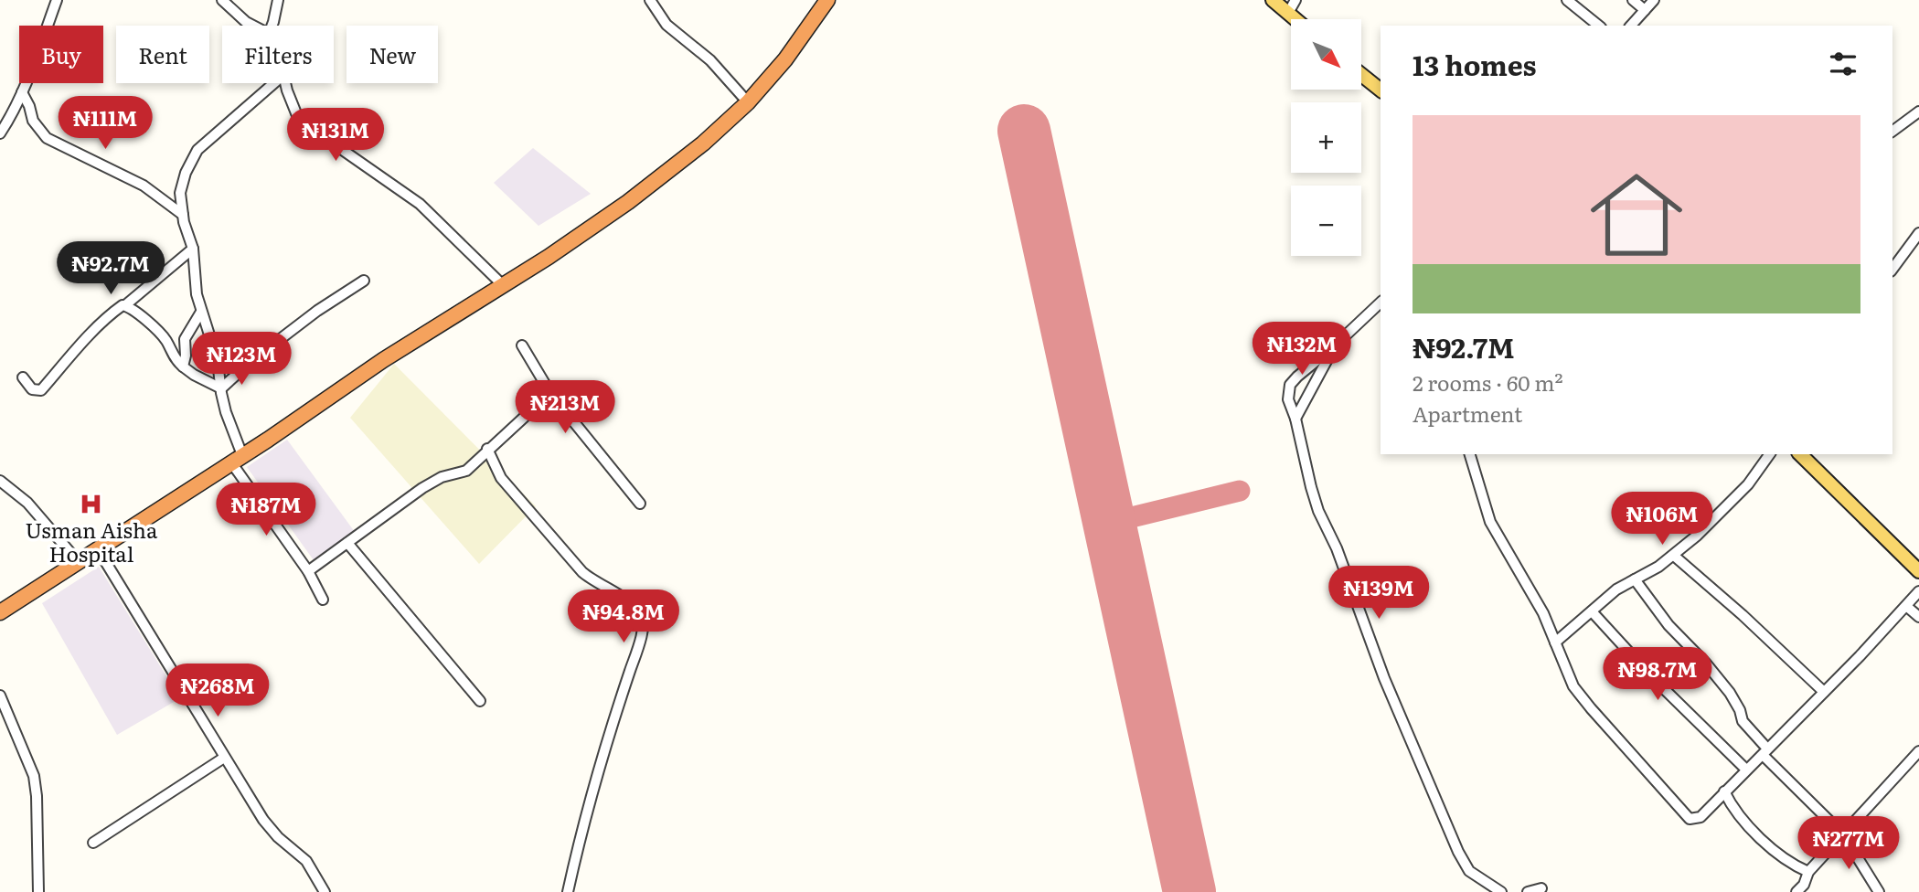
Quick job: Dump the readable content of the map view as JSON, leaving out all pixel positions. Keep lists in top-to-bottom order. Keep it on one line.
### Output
{"places":{"hospital":["Usman Aisha Hospital"]},"north":"bottom right","page":{"map_buttons":["+","−"],"chip":["Buy","Rent","Filters","New"],"heading":"13 homes","price":["₦111M","₦131M","₦92.7M","₦132M","₦123M","₦213M","₦187M","₦106M","₦139M","₦94.8M","₦98.7M","₦268M","₦277M"],"list":[{"name":"₦92.7M","note":"2 rooms · 60 m² · Apartment"}]}}
